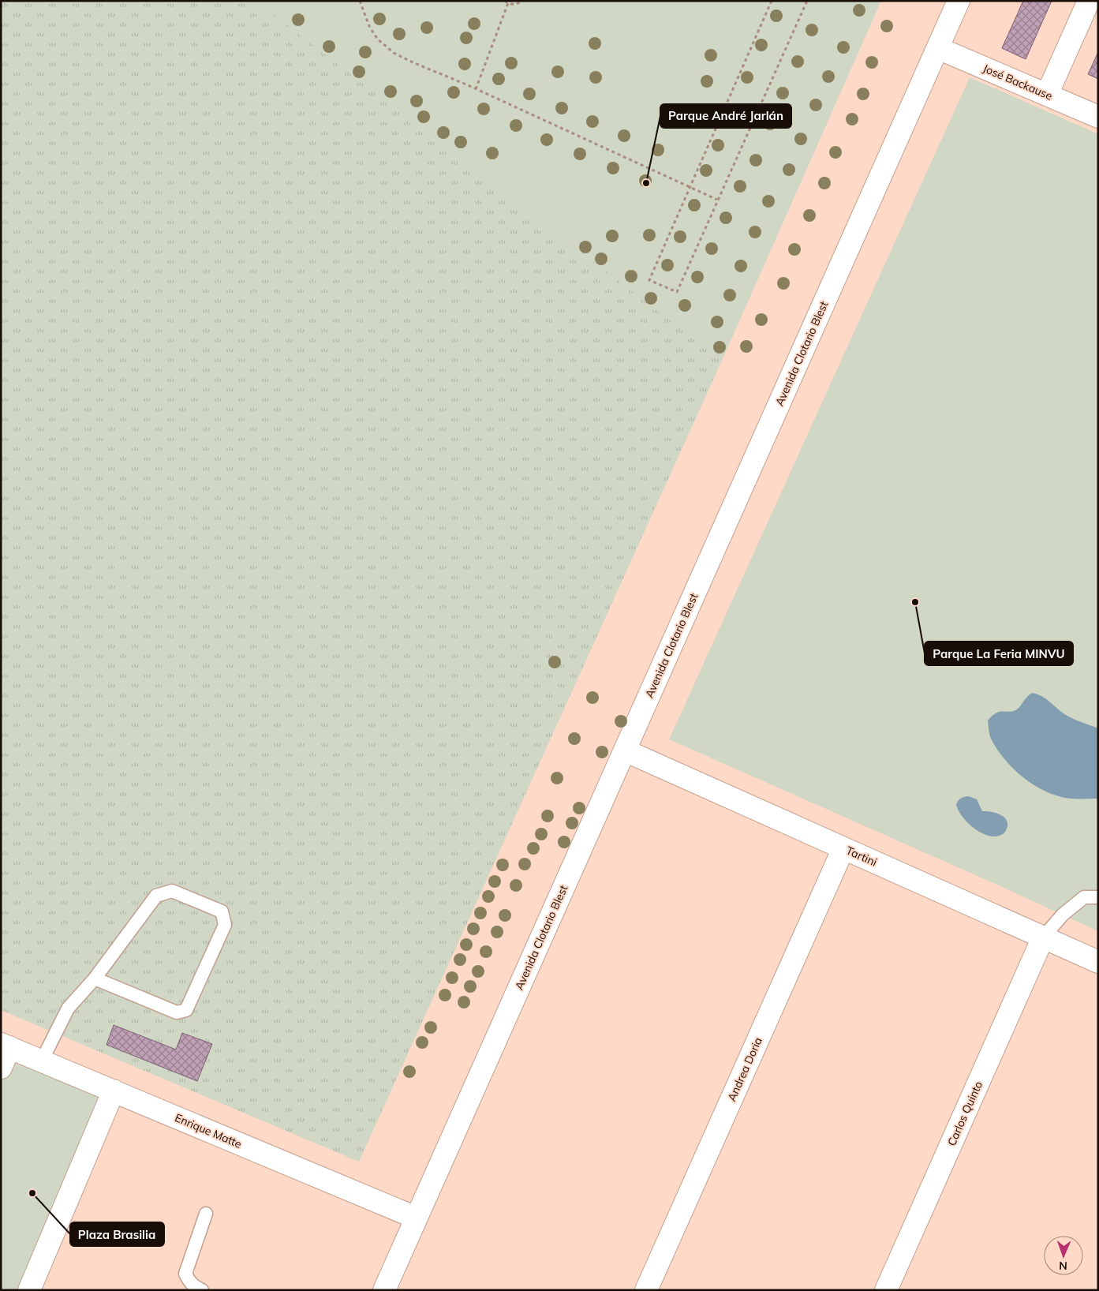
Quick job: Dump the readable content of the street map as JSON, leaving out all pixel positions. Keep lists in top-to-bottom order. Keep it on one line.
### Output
{"streets":{"street":["José Backause","Avenida Clotario Blest","Tartini","Andrea Doria","Carlos Quinto","Enrique Matte"]},"crossings":[["José Backause","Avenida Clotario Blest"],["Avenida Clotario Blest","Tartini"],["Avenida Clotario Blest","Enrique Matte"],["Tartini","Andrea Doria"],["Tartini","Carlos Quinto"]],"places":["Parque André Jarlán","Parque La Feria MINVU","Plaza Brasilia"],"north":"bottom"}
